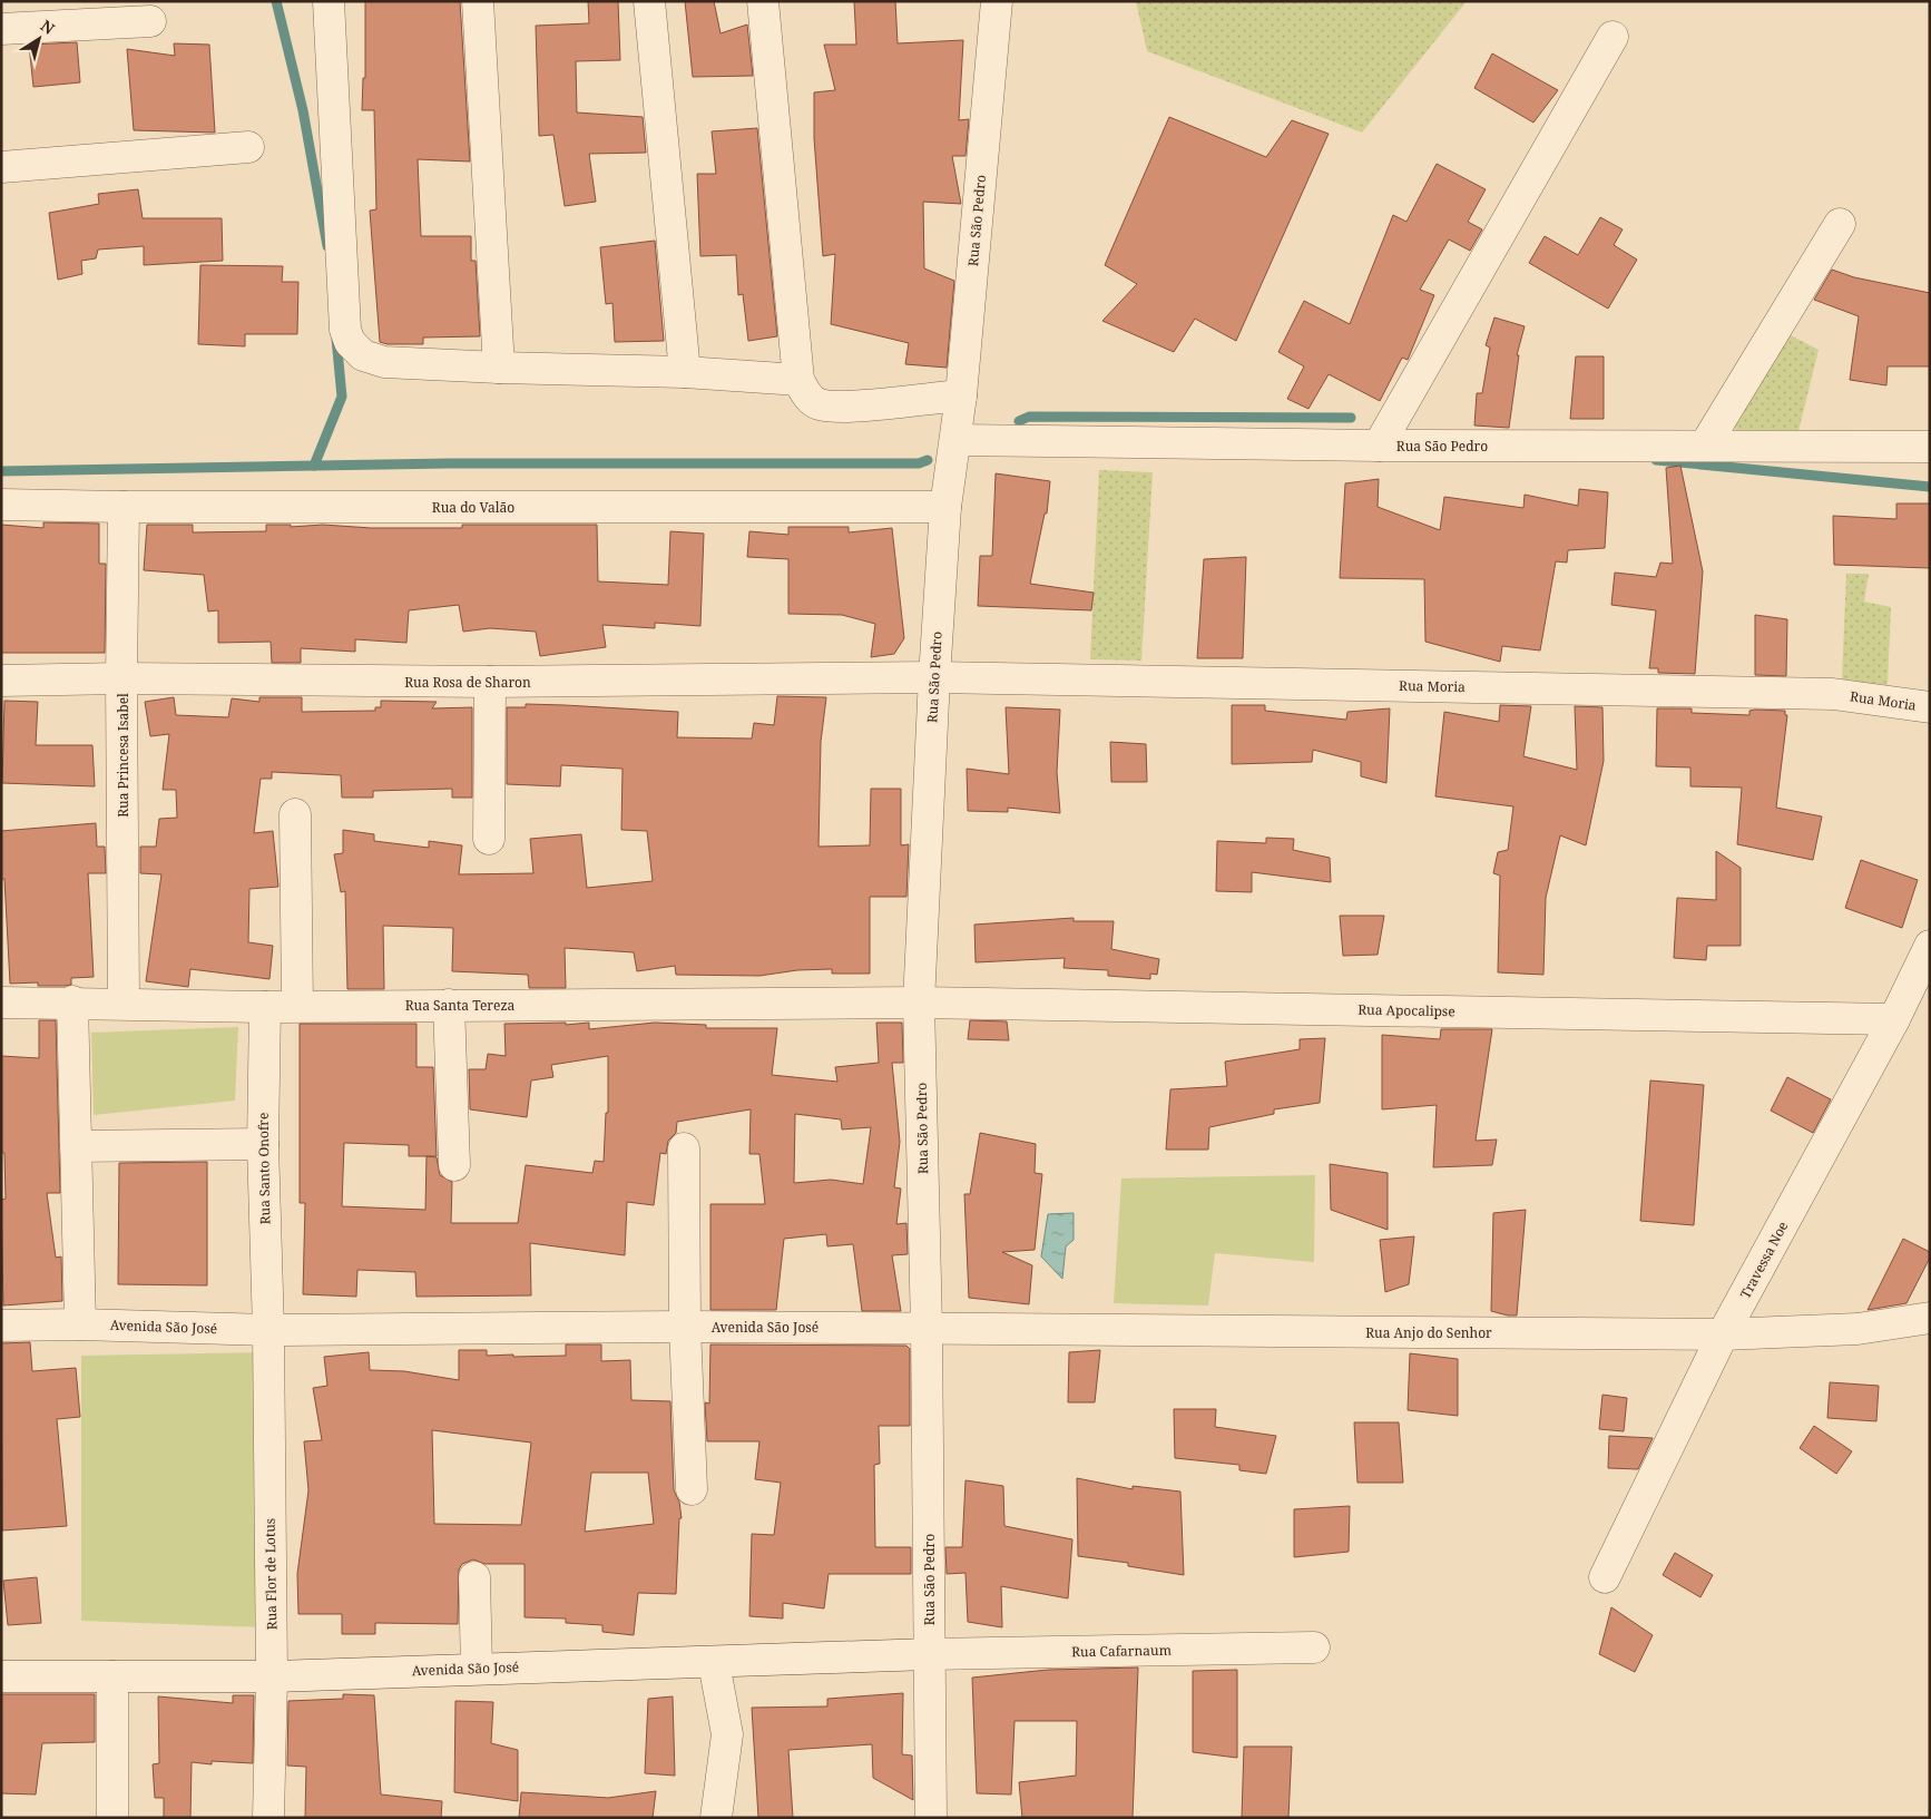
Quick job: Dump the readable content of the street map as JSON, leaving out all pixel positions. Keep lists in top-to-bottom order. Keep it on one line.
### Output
{"streets":{"street":["Rua São Pedro","Rua do Valão","Rua Rosa de Sharon","Rua Moria","Rua Princesa Isabel","Rua Santa Tereza","Rua Apocalipse","Rua Santo Onofre","Travessa Noe","Avenida São José","Rua Anjo do Senhor","Rua Flor de Lotus","Rua Cafarnaum"]},"crossings":[["Rua São Pedro","Rua do Valão"],["Rua São Pedro","Rua Rosa de Sharon"],["Rua São Pedro","Rua Moria"],["Rua São Pedro","Rua Santa Tereza"],["Rua São Pedro","Rua Apocalipse"],["Rua São Pedro","Avenida São José"],["Rua São Pedro","Rua Anjo do Senhor"],["Rua São Pedro","Rua Cafarnaum"],["Rua do Valão","Rua Princesa Isabel"],["Rua Rosa de Sharon","Rua Moria"],["Rua Rosa de Sharon","Rua Princesa Isabel"],["Rua Princesa Isabel","Rua Santa Tereza"],["Rua Santa Tereza","Rua Apocalipse"],["Rua Santa Tereza","Rua Santo Onofre"],["Rua Apocalipse","Travessa Noe"],["Rua Santo Onofre","Avenida São José"],["Rua Santo Onofre","Rua Flor de Lotus"],["Travessa Noe","Rua Anjo do Senhor"],["Avenida São José","Rua Anjo do Senhor"],["Avenida São José","Rua Flor de Lotus"],["Avenida São José","Rua Cafarnaum"]],"north":"top right"}
